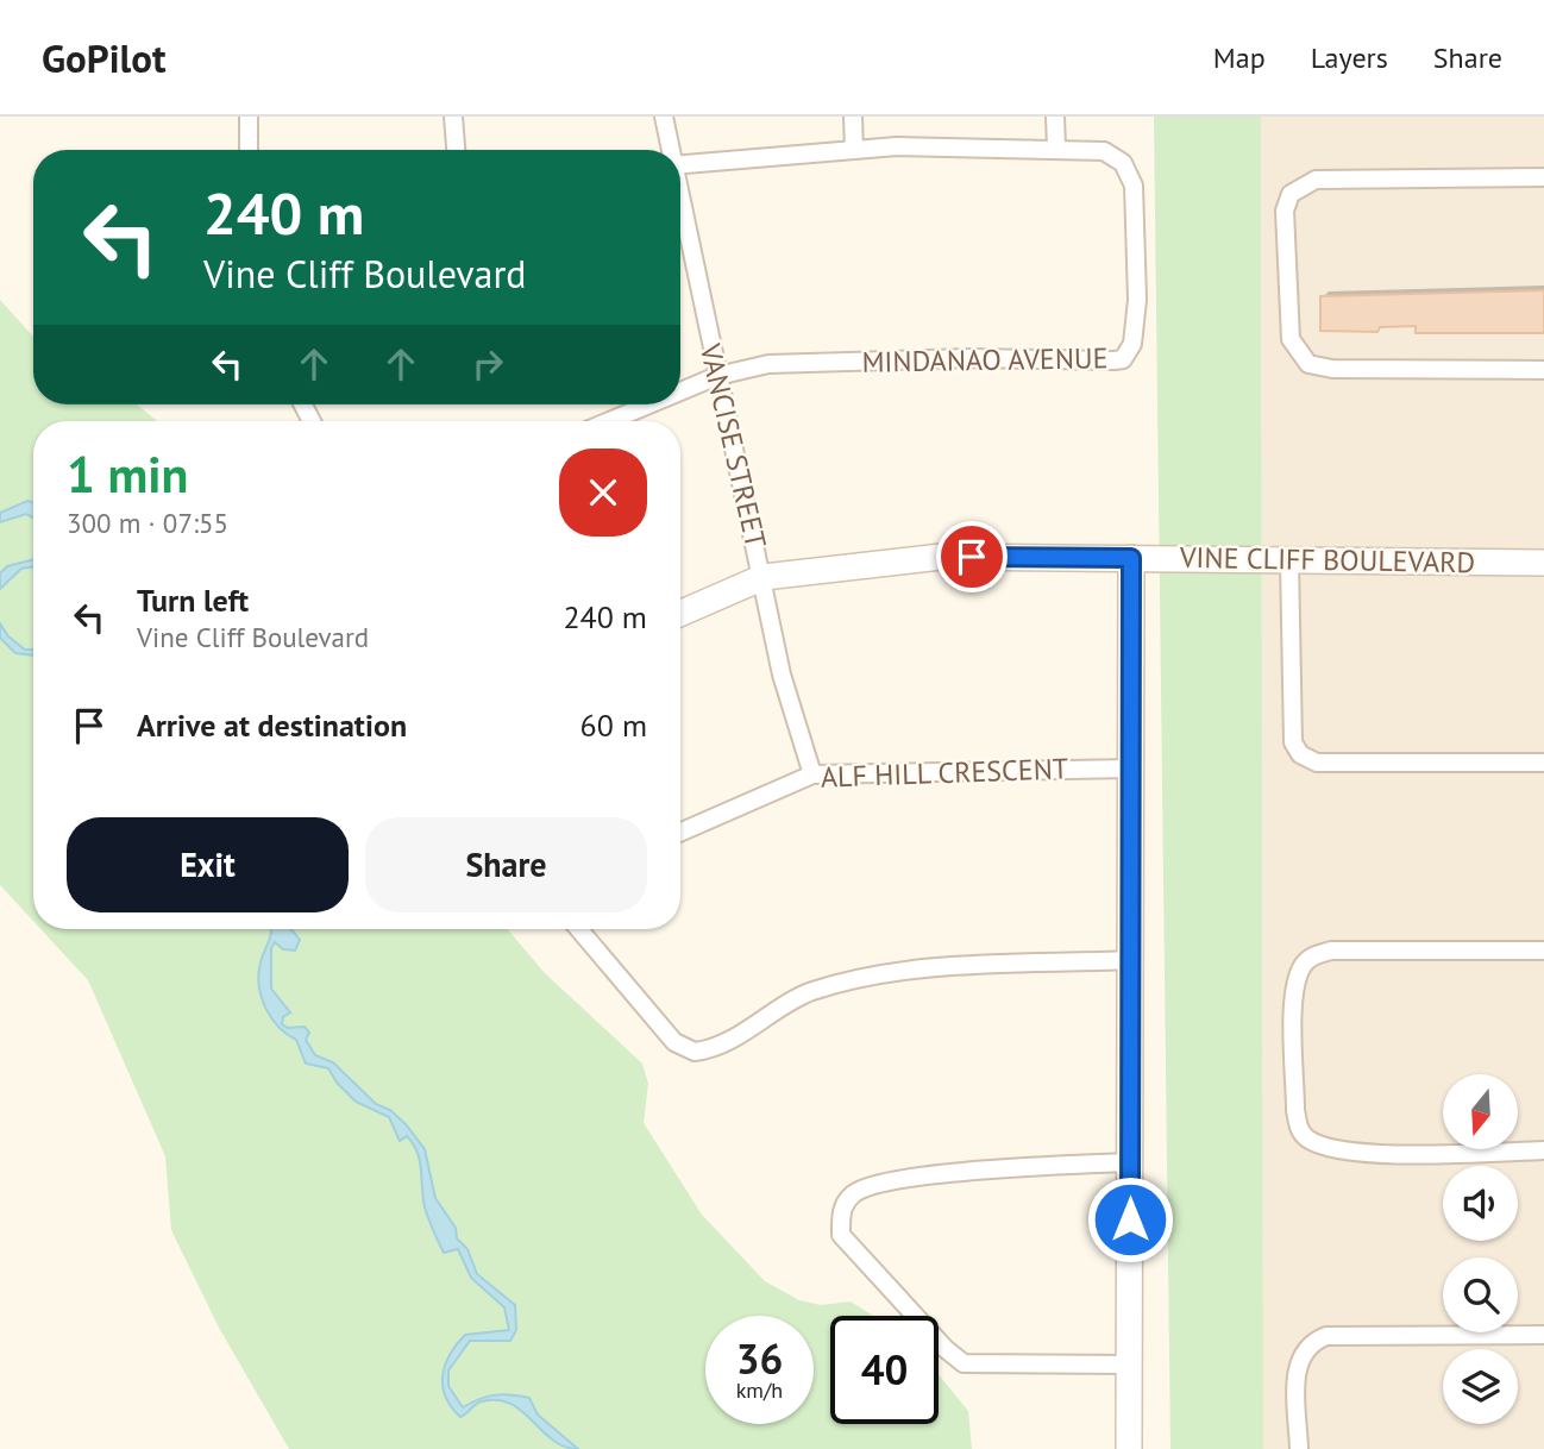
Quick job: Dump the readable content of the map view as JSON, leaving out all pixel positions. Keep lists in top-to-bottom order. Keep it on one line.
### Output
{"streets":{"street":["MINDANAO AVENUE","VANCISE STREET","VINE CLIFF BOULEVARD","ALF HILL CRESCENT"]},"crossings":[["MINDANAO AVENUE","VANCISE STREET"],["VANCISE STREET","VINE CLIFF BOULEVARD"],["VANCISE STREET","ALF HILL CRESCENT"]],"north":"bottom","page":{"header":"GoPilot","nav":["Map","Layers","Share"],"turn":["240 m","Vine Cliff Boulevard"],"heading":["1 min","300 m · 07:55"],"list":[{"name":"Turn left","note":"Vine Cliff Boulevard","value":"240 m"},{"name":"Arrive at destination","value":"60 m"}],"buttons":["Exit","Share"],"speed":"36 km/h","limit":"40"}}
